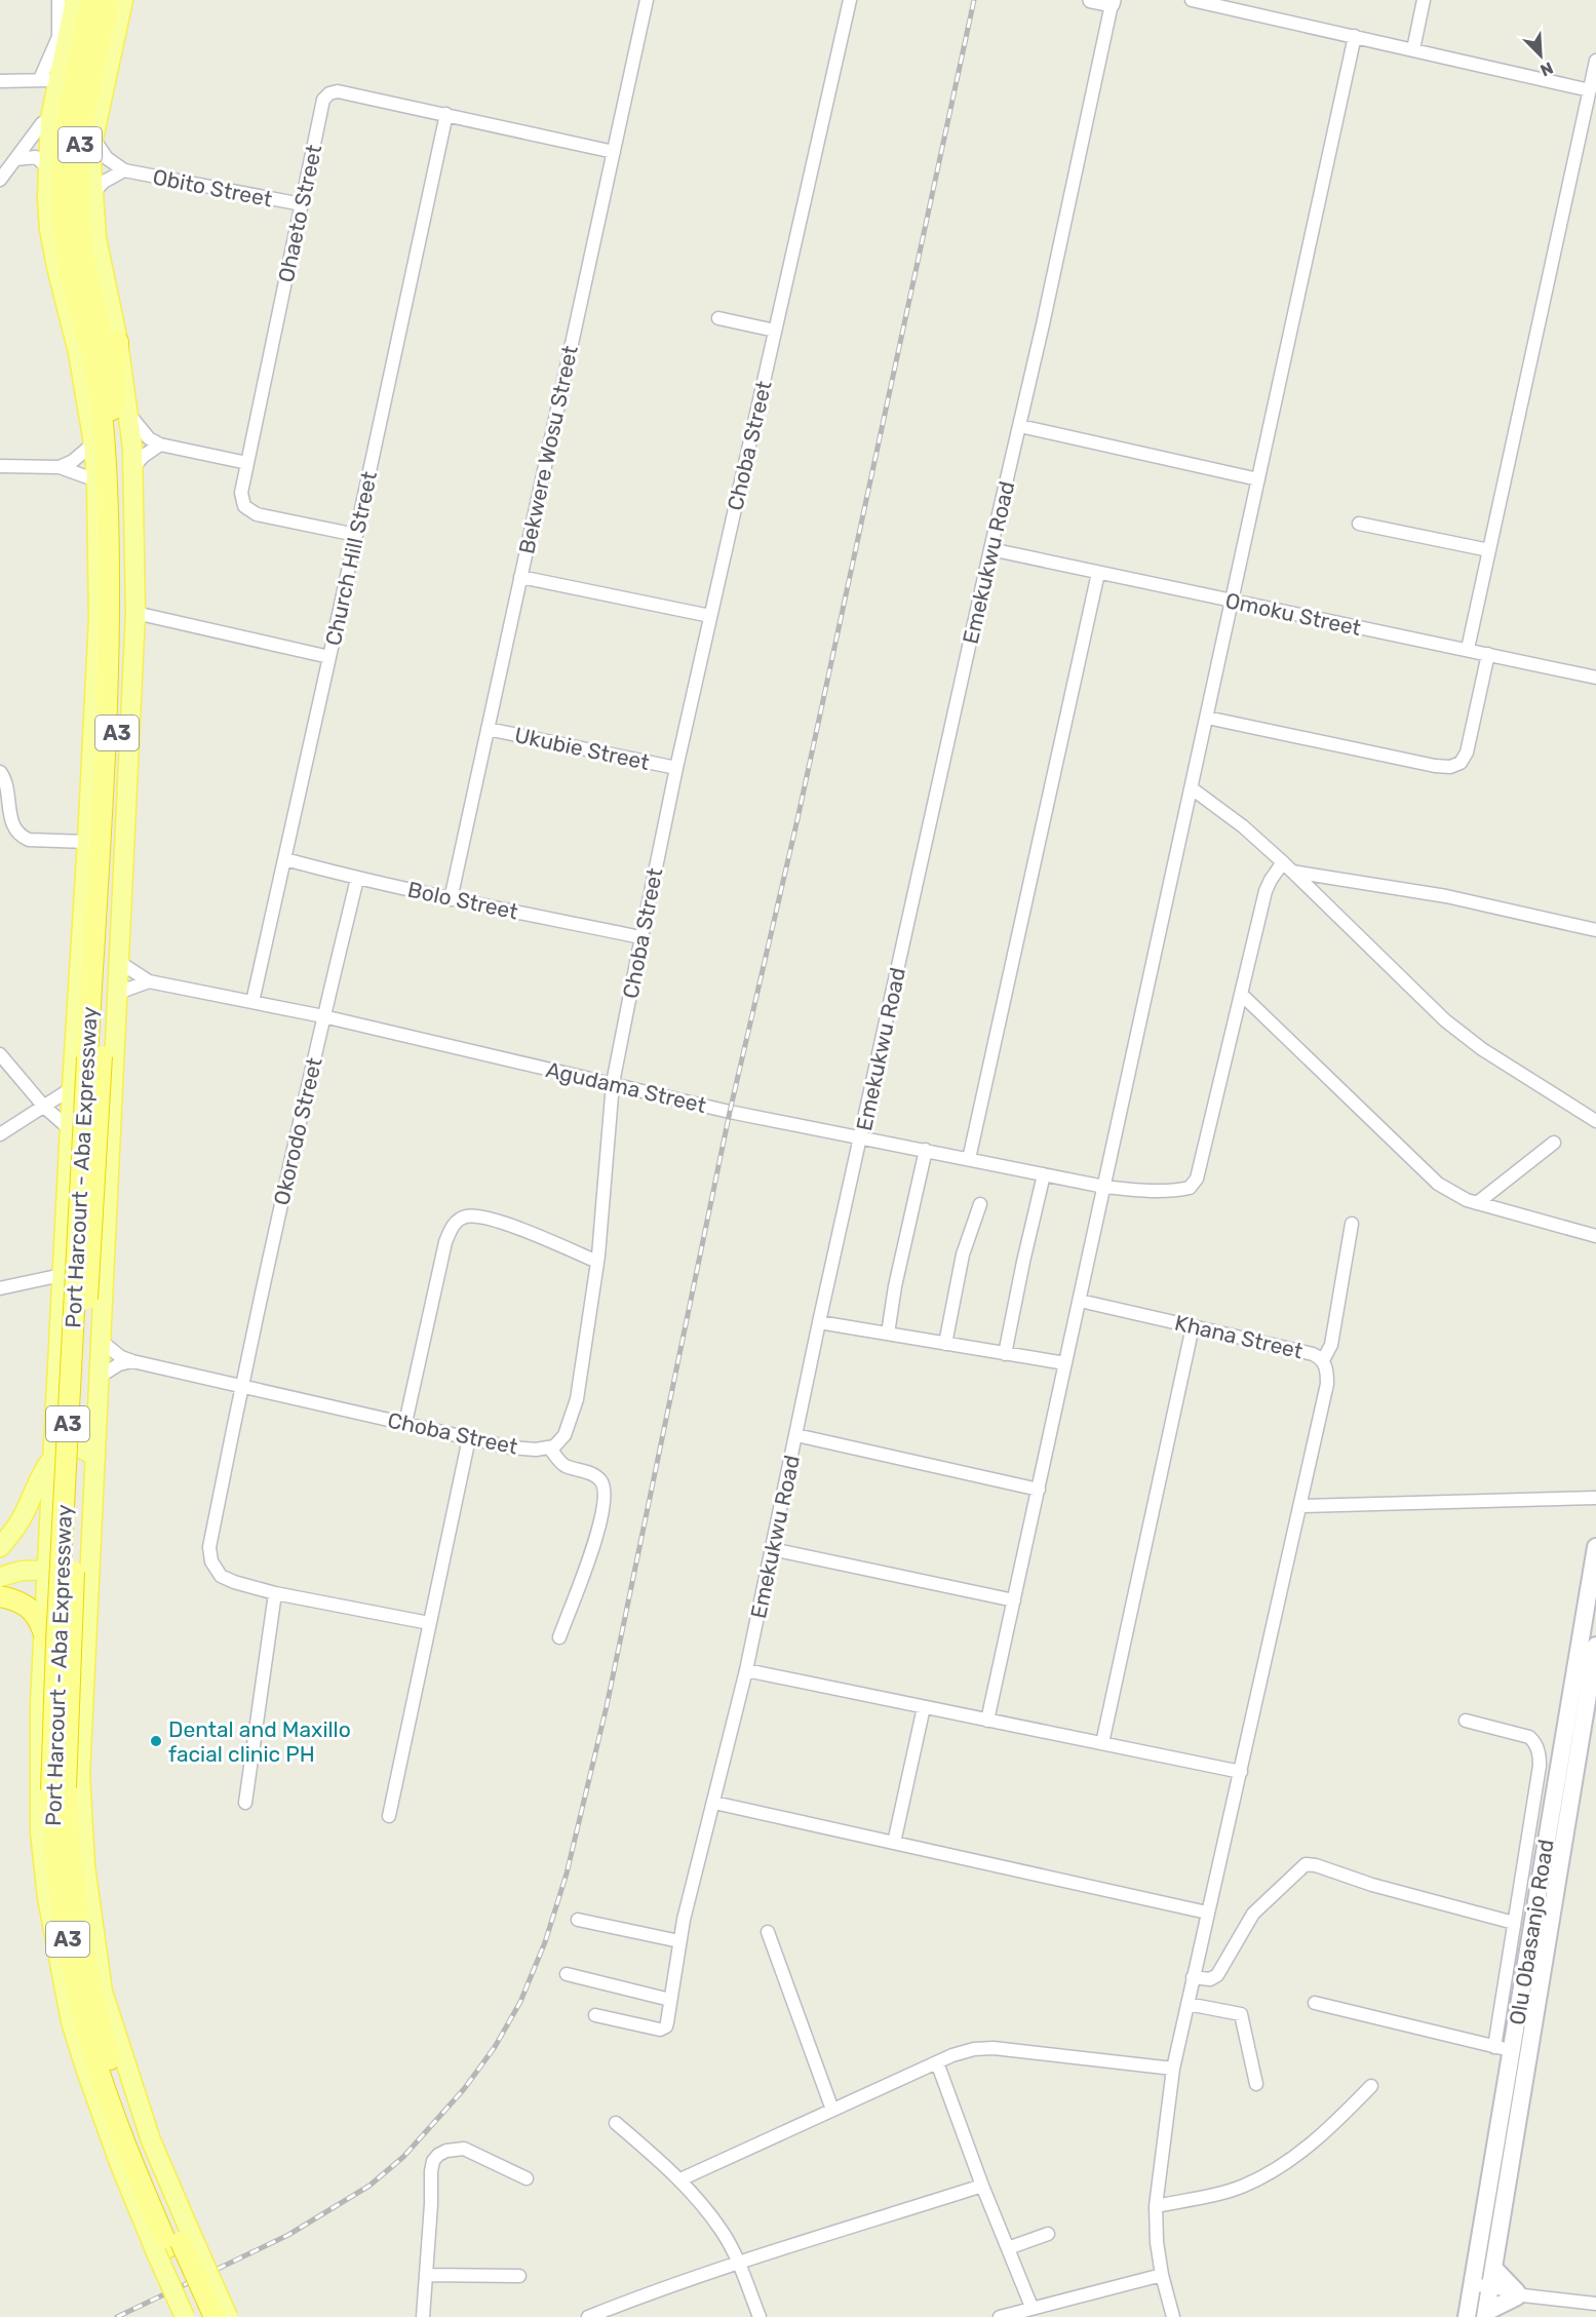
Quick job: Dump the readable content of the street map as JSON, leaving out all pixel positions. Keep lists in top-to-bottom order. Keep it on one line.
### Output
{"streets":{"highway":["A3","Port Harcourt - Aba Expressway"],"main road":["Olu Obasanjo Road"],"street":["Obito Street","Ohaeto Street","Choba Street","Bekwere Wosu Street","Church Hill Street","Emekukwu Road","Omoku Street","Ukubie Street","Bolo Street","Agudama Street","Okorodo Street","Khana Street"]},"crossings":[["Obito Street","Ohaeto Street"],["Ohaeto Street","Bekwere Wosu Street"],["Ohaeto Street","Church Hill Street"],["Choba Street","Ukubie Street"],["Choba Street","Bolo Street"],["Choba Street","Agudama Street"],["Choba Street","Okorodo Street"],["Bekwere Wosu Street","Ukubie Street"],["Bekwere Wosu Street","Bolo Street"],["Church Hill Street","Bolo Street"],["Church Hill Street","Agudama Street"],["Emekukwu Road","Omoku Street"],["Emekukwu Road","Agudama Street"],["Bolo Street","Okorodo Street"],["Agudama Street","Okorodo Street"]],"places":["Dental and Maxillo facial clinic PH"],"north":"bottom right"}
